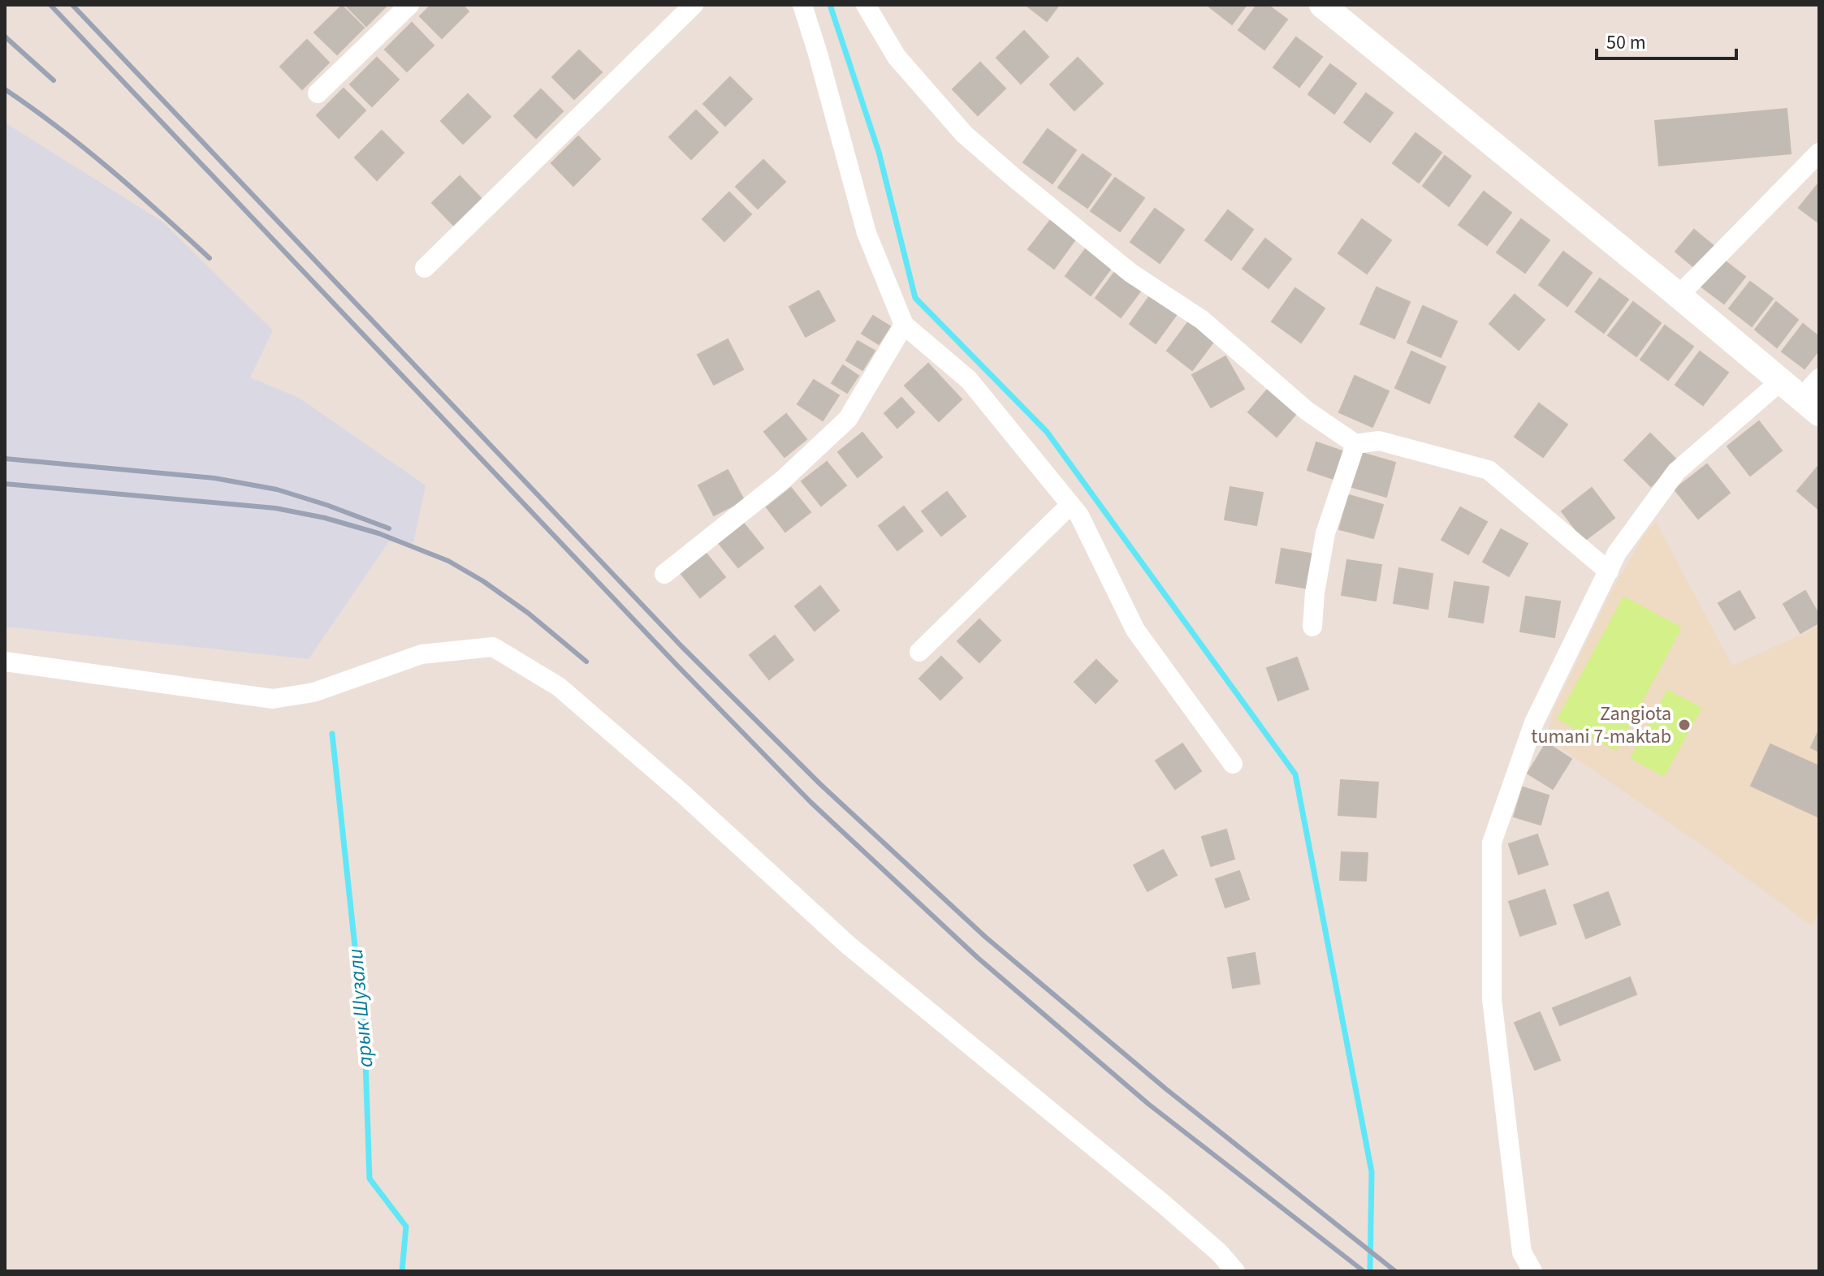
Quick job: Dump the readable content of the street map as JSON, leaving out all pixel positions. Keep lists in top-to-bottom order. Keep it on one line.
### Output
{"water":["арык Шузали"],"places":["Zangiota tumani 7-maktab"],"scale_bar":"50 m"}
